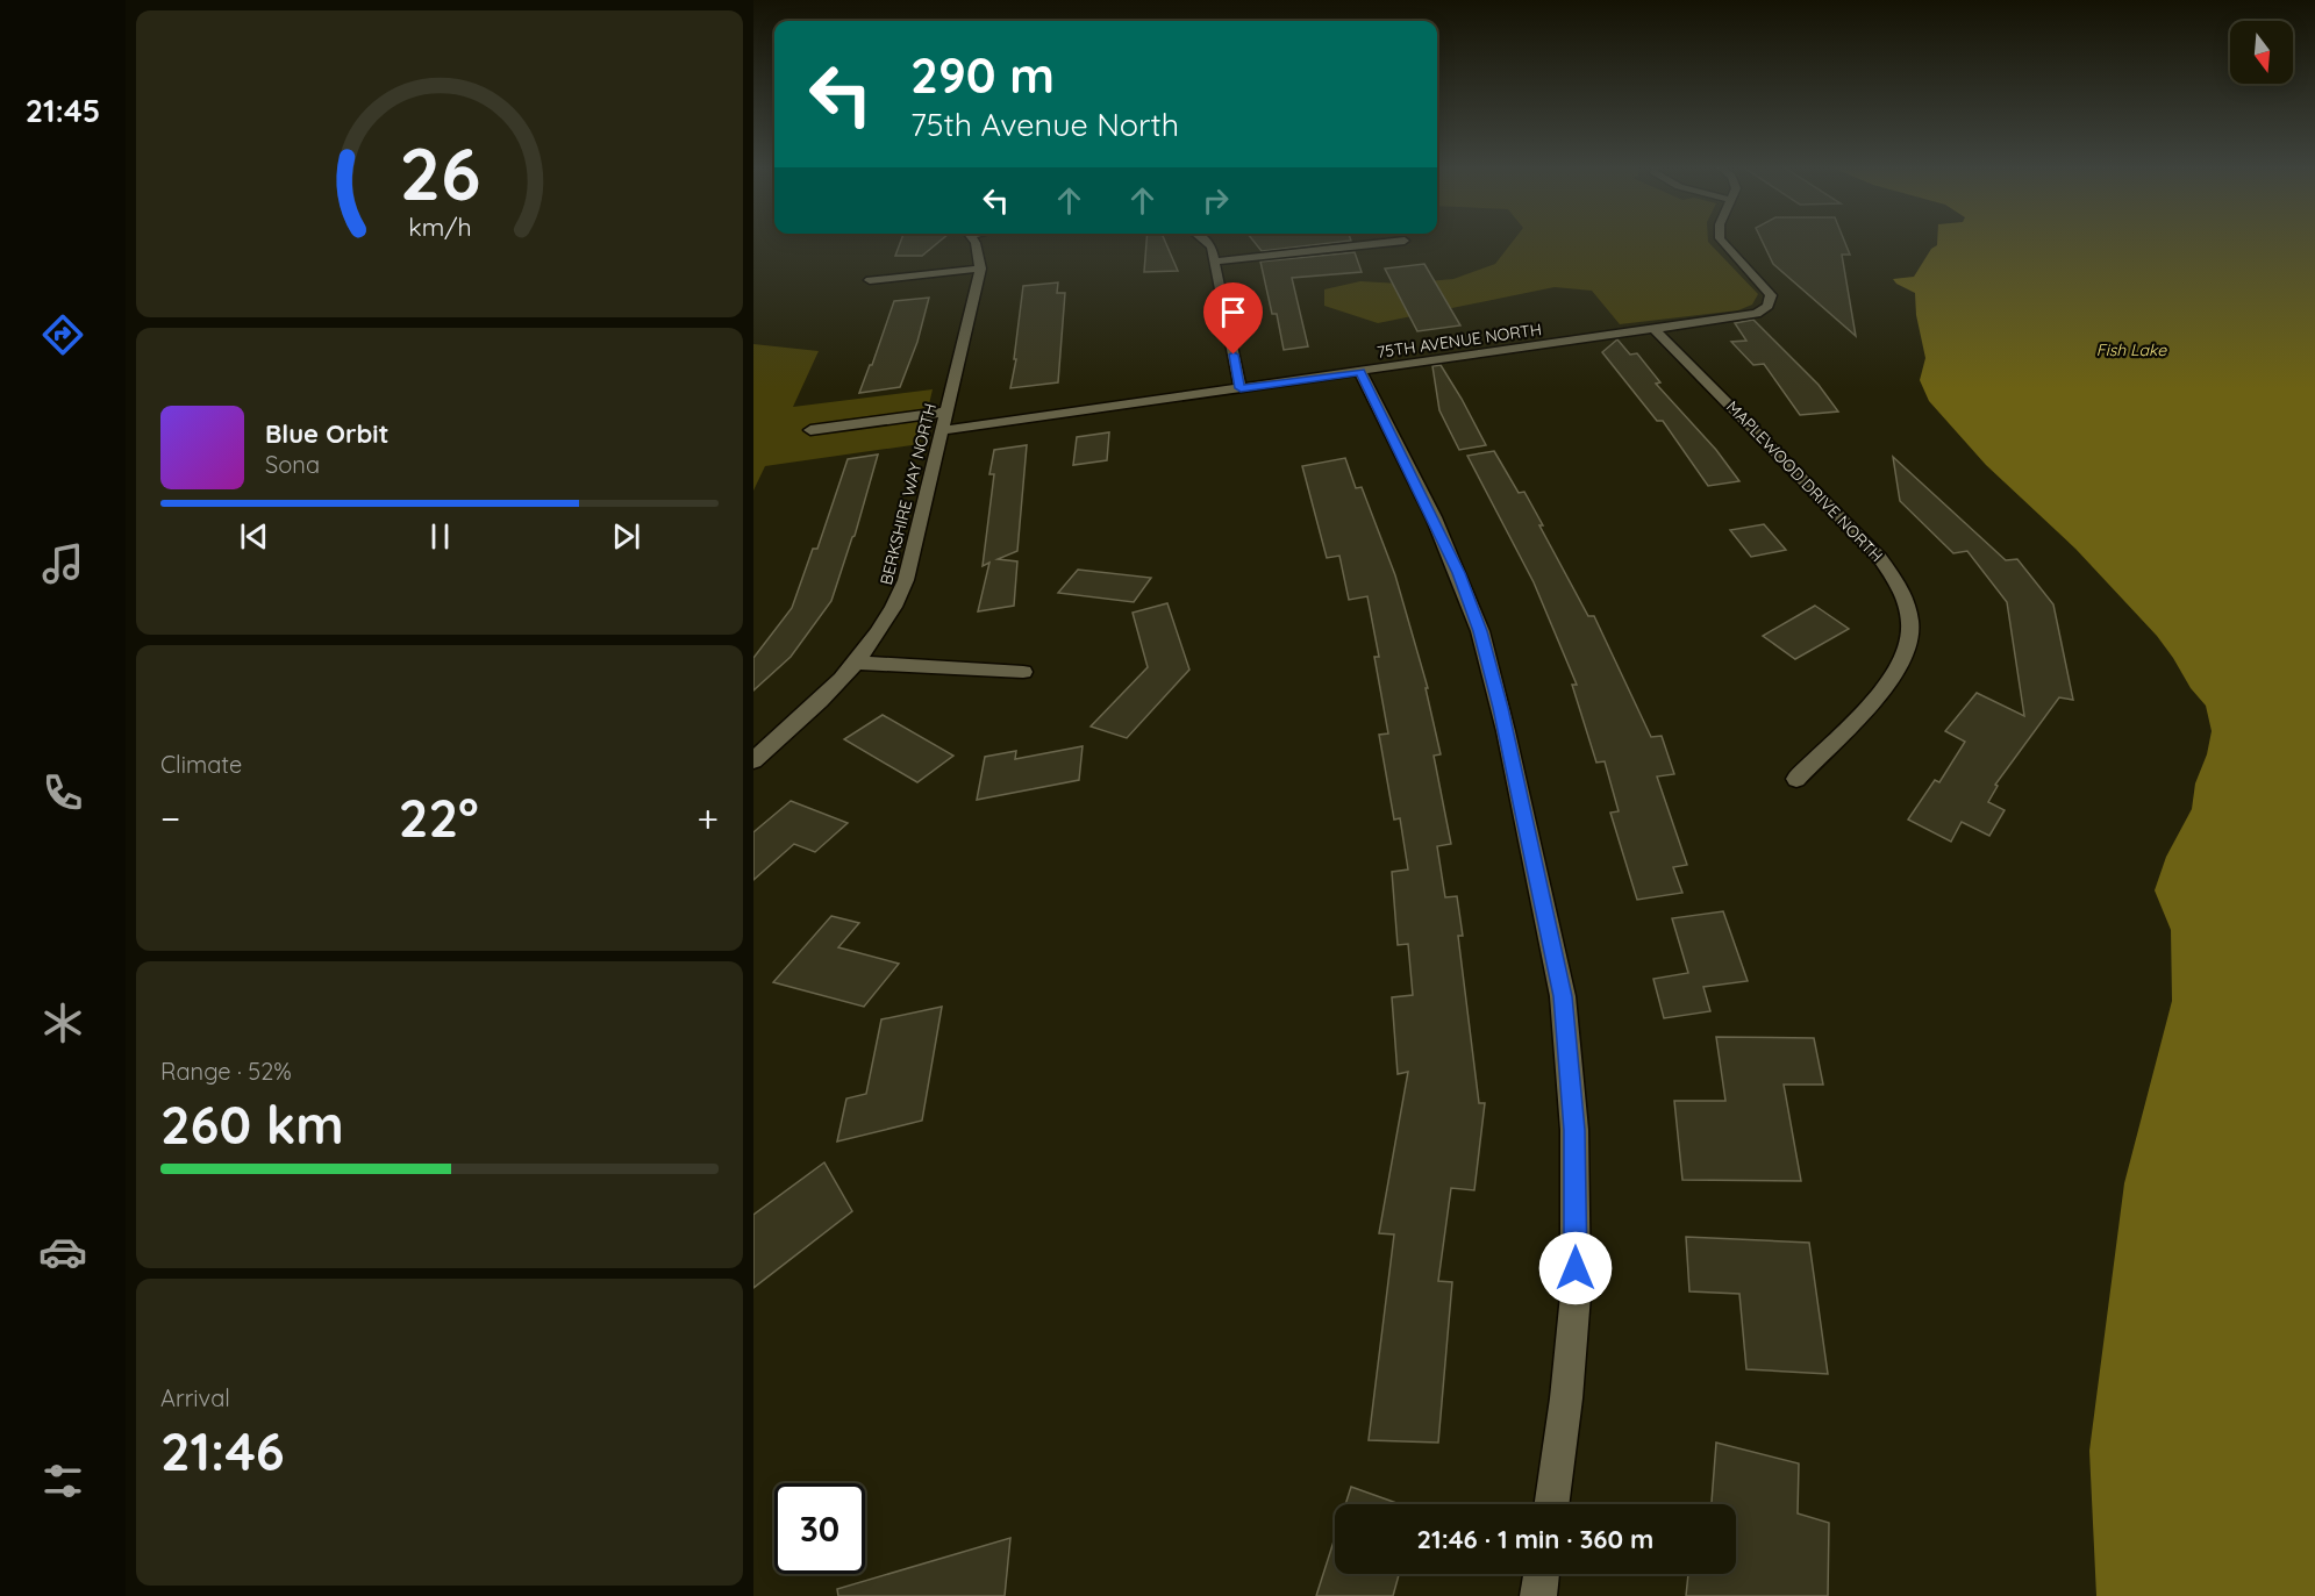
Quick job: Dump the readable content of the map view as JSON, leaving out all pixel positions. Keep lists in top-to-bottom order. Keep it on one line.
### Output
{"streets":{"street":["75TH AVENUE NORTH","MAPLEWOOD DRIVE NORTH","BERKSHIRE WAY NORTH"]},"crossings":[["75TH AVENUE NORTH","MAPLEWOOD DRIVE NORTH"],["75TH AVENUE NORTH","BERKSHIRE WAY NORTH"]],"water":["Fish Lake"],"north":"bottom","page":{"tabs":"21:45","turn":["290 m","75th Avenue North"],"song":["Blue Orbit","Sona"],"tile":["Climate",["Range · 52%","260 km"],["Arrival","21:46"]],"heat":["−","22°","+"],"limit":"30","trip":"21:46 · 1 min · 360 m","gauge":["26","km/h"]}}
